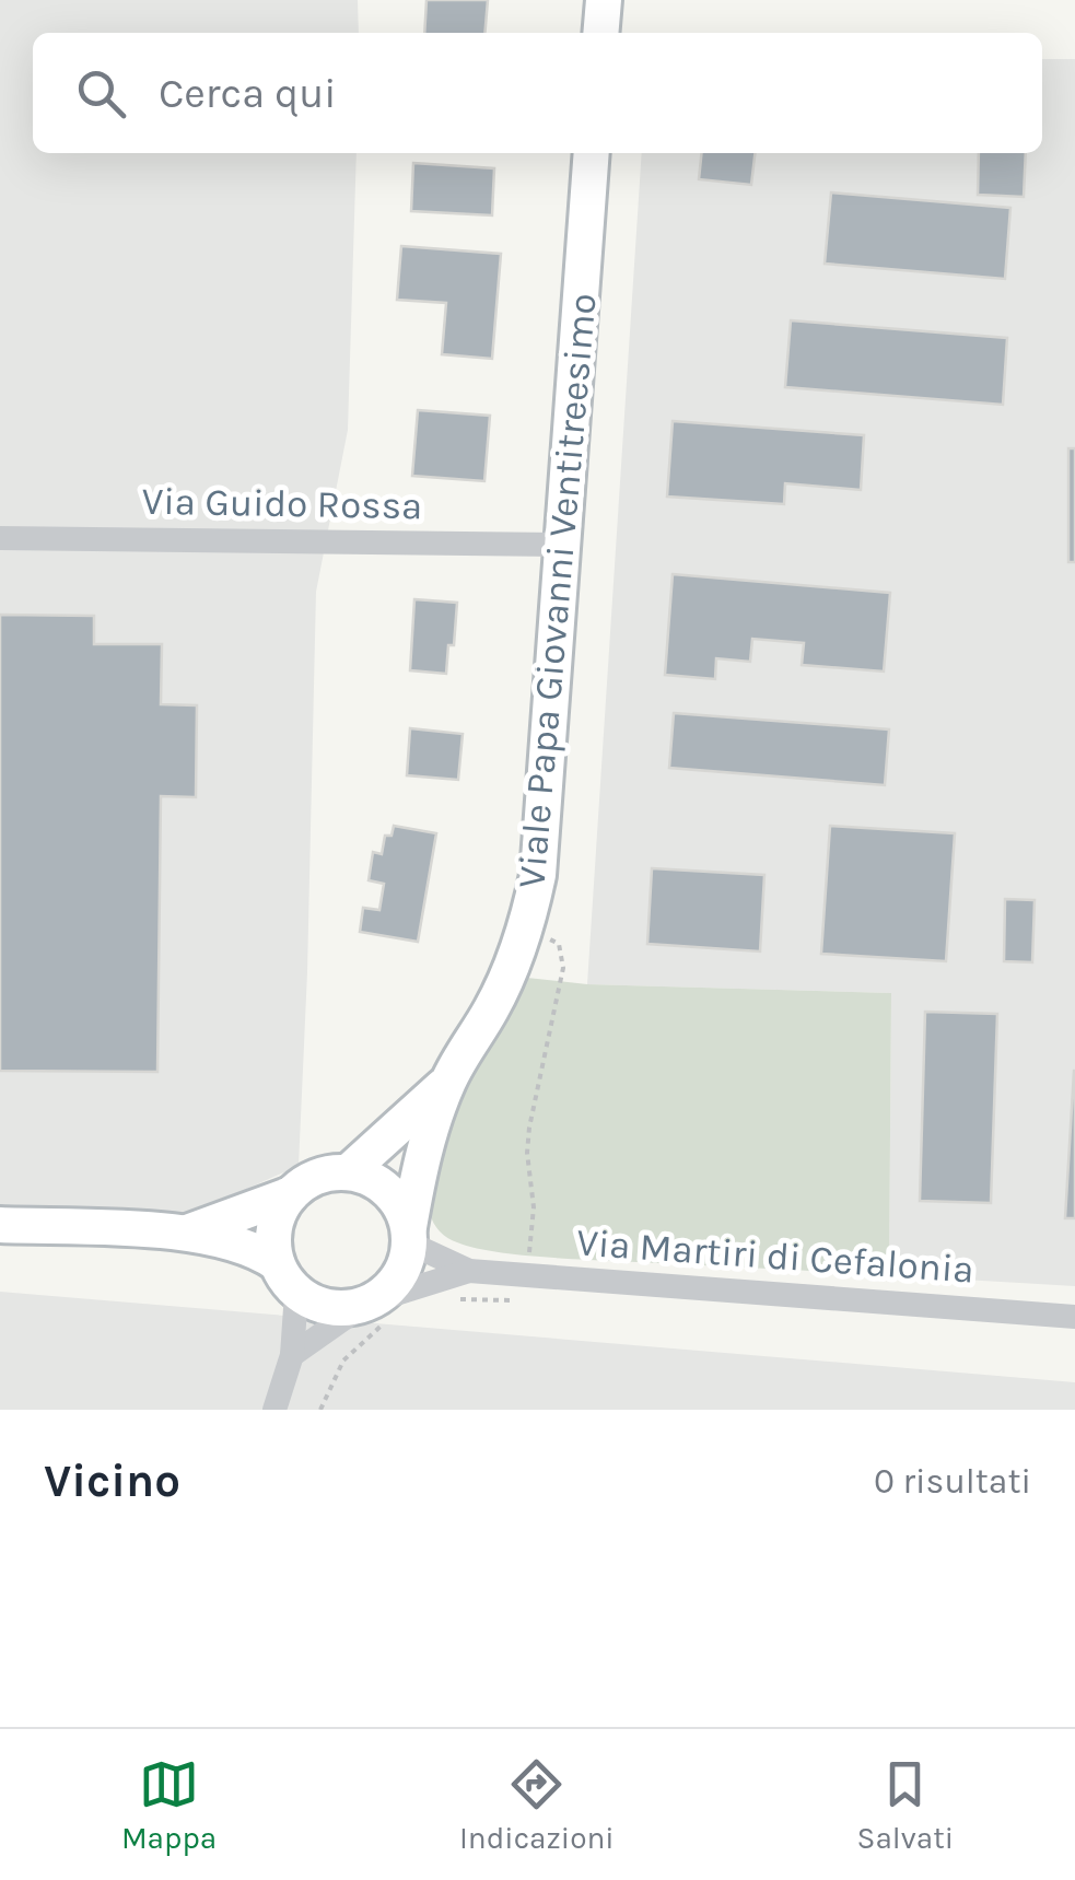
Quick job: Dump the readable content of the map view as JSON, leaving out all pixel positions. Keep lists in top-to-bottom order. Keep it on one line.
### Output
{"streets":{"street":["Via Guido Rossa","Viale Papa Giovanni Ventitreesimo","Via Martiri di Cefalonia"]},"crossings":[["Via Guido Rossa","Viale Papa Giovanni Ventitreesimo"],["Viale Papa Giovanni Ventitreesimo","Via Martiri di Cefalonia"]],"page":{"search":"Cerca qui","heading":["Vicino","0 risultati"],"nav":["Mappa","Indicazioni","Salvati"]}}
